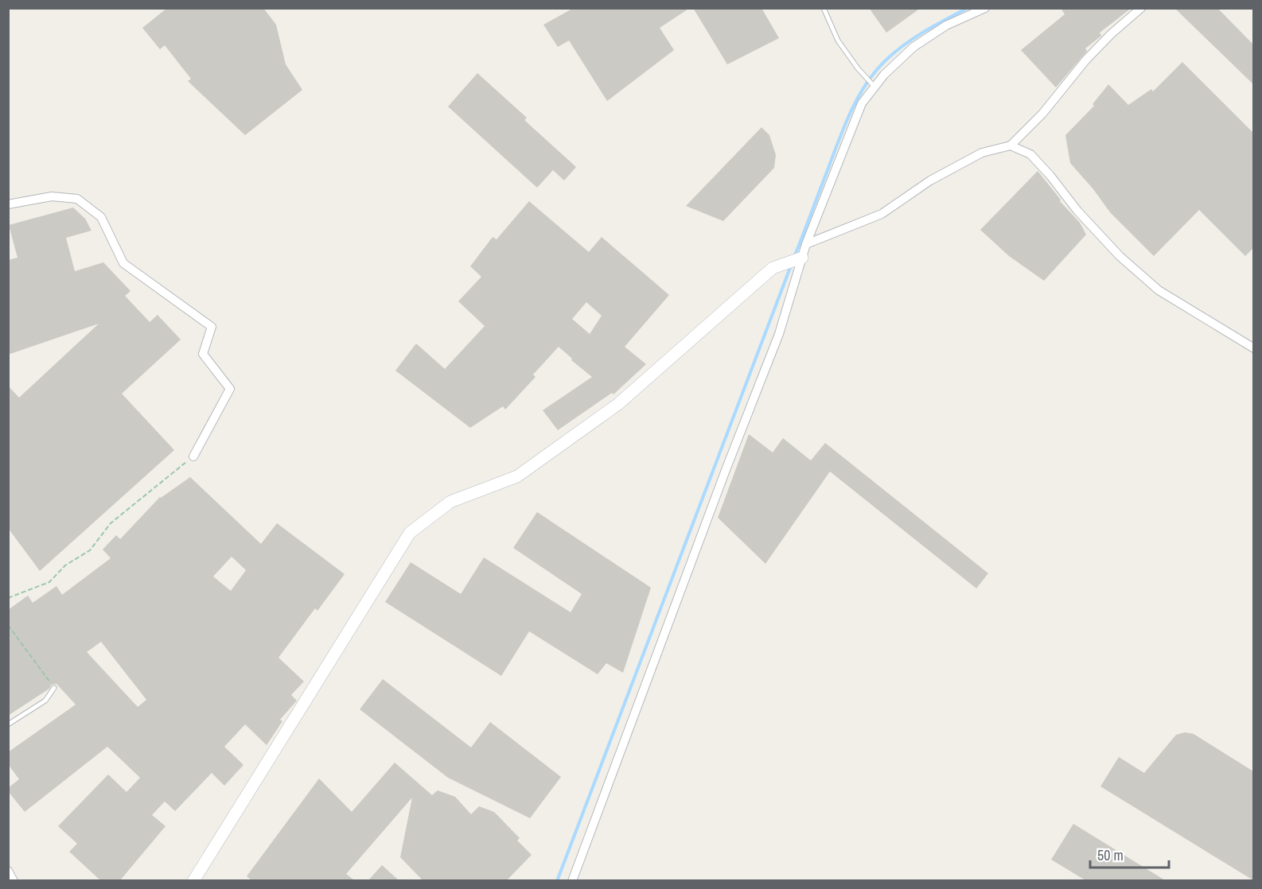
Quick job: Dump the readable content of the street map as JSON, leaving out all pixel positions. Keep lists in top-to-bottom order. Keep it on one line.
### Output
{"scale_bar":"50 m"}
